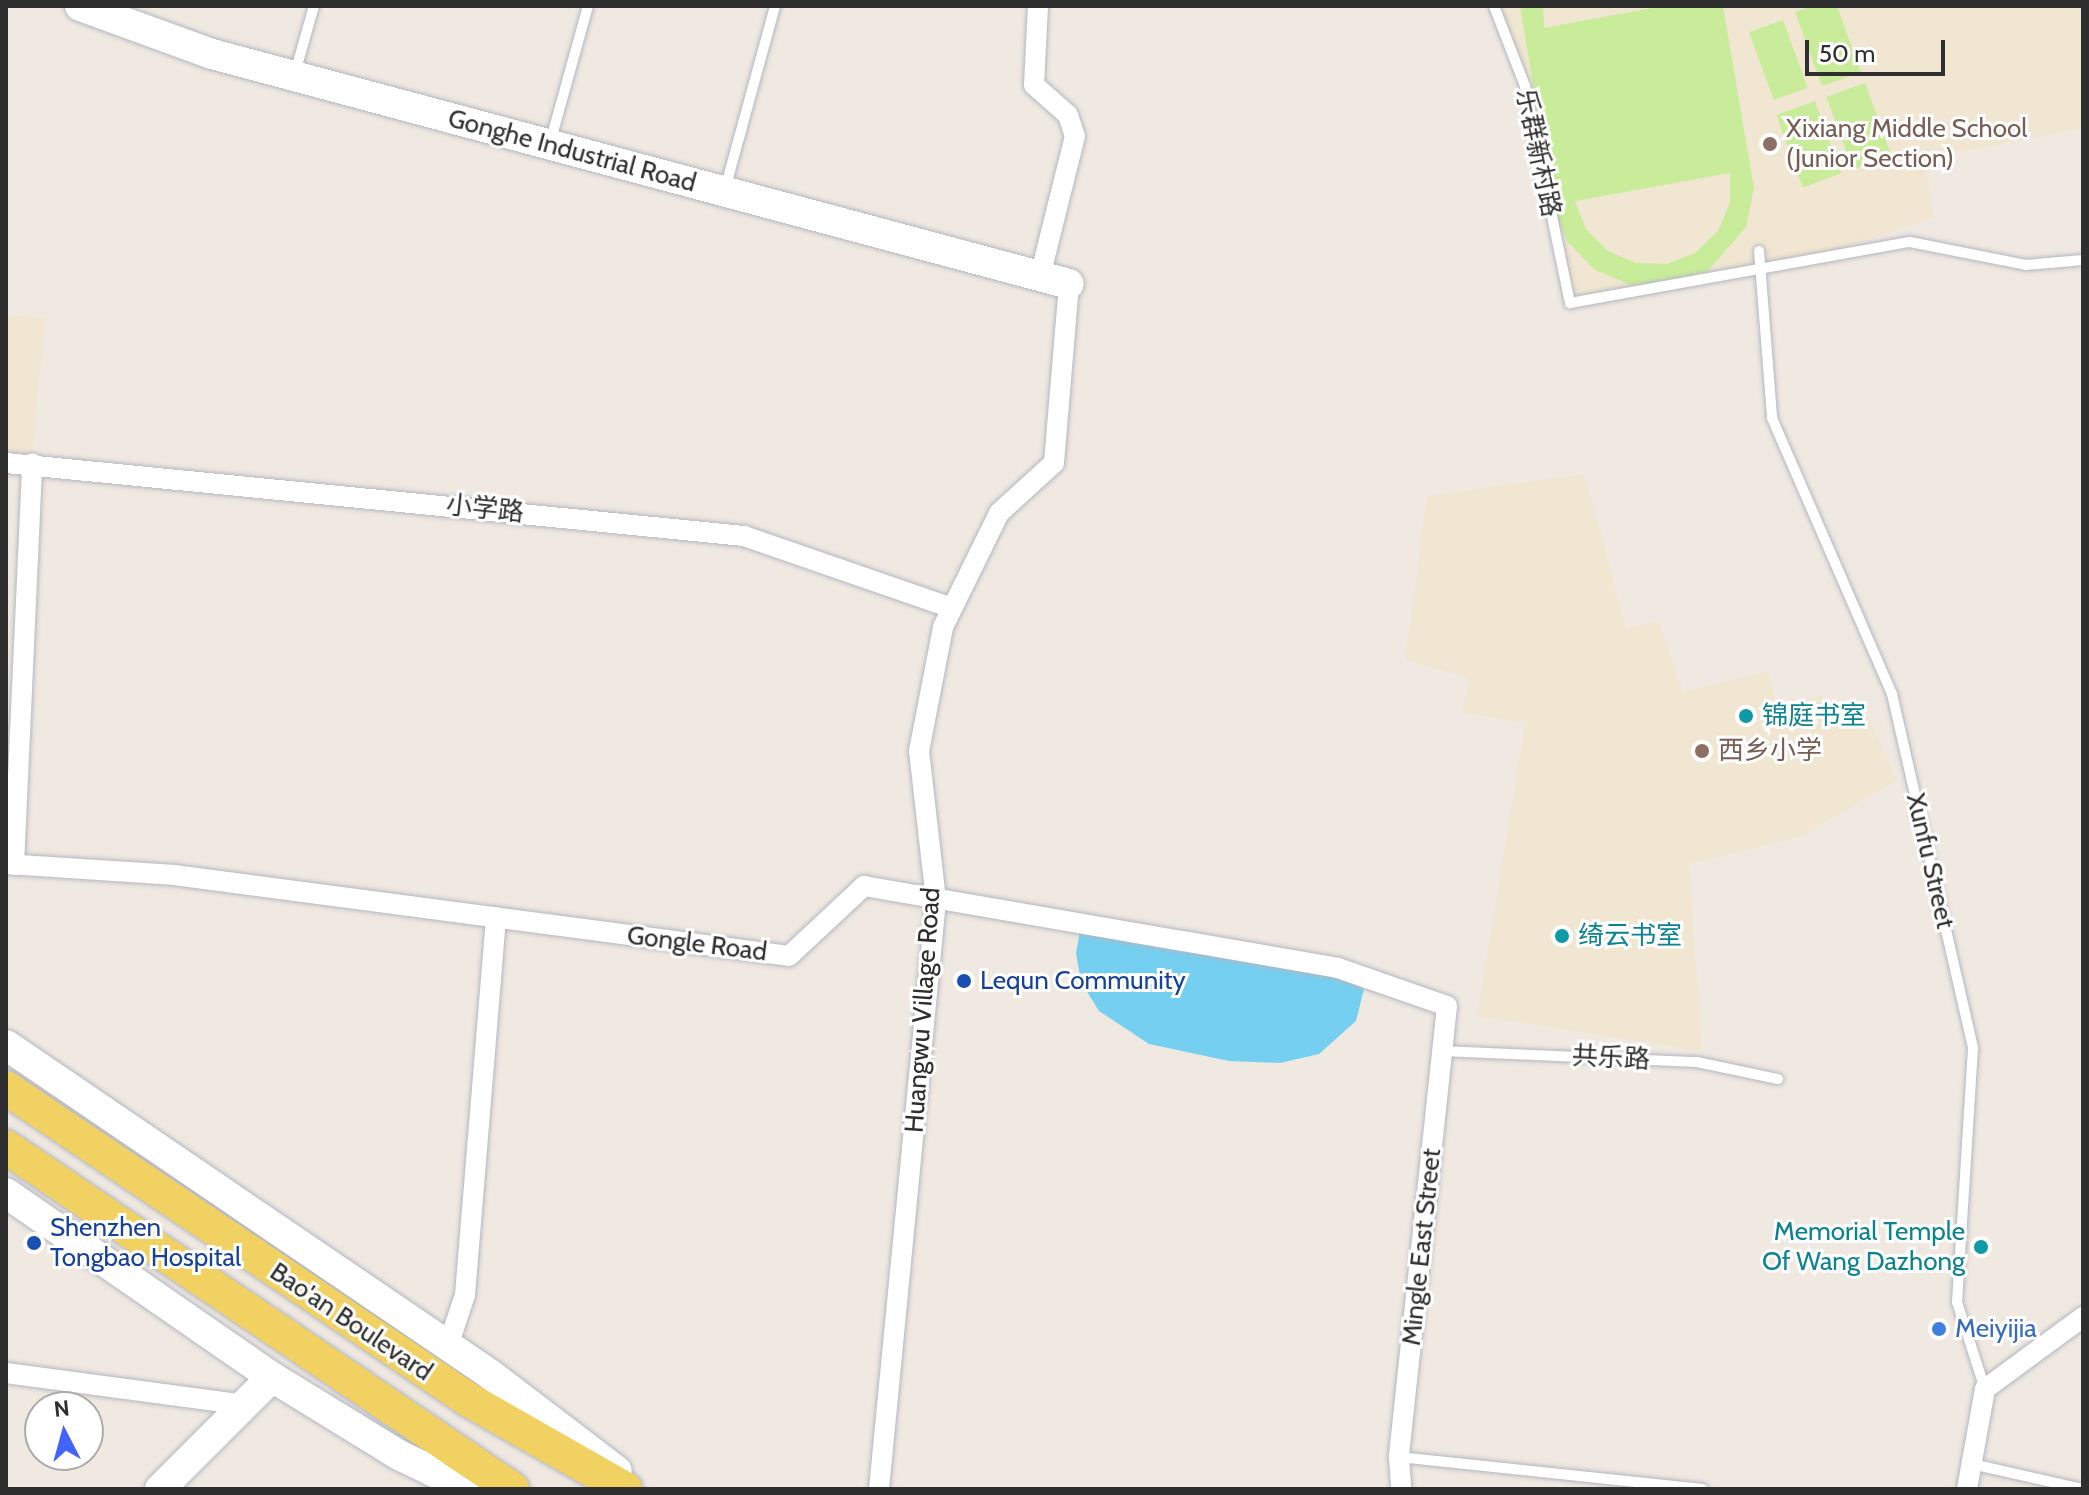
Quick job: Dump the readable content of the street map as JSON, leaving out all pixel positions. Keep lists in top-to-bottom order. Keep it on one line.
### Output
{"streets":{"main road":["Gonghe Industrial Road","Bao'an Boulevard"],"street":["小学路","Xunfu Street","Gongle Road","Huangwu Village Road","Mingle East Street"],"lane":["乐群新村路","共乐路"]},"crossings":[["Gonghe Industrial Road","Huangwu Village Road"],["乐群新村路","Xunfu Street"],["小学路","Huangwu Village Road"],["Gongle Road","Huangwu Village Road"],["Gongle Road","Mingle East Street"],["共乐路","Mingle East Street"]],"places":["Xixiang Middle School (Junior Section)","锦庭书室","西乡小学","绮云书室","Lequn Community","Shenzhen Tongbao Hospital","Memorial Temple Of Wang Dazhong","Meiyijia"],"scale_bar":"50 m","north":"top"}
